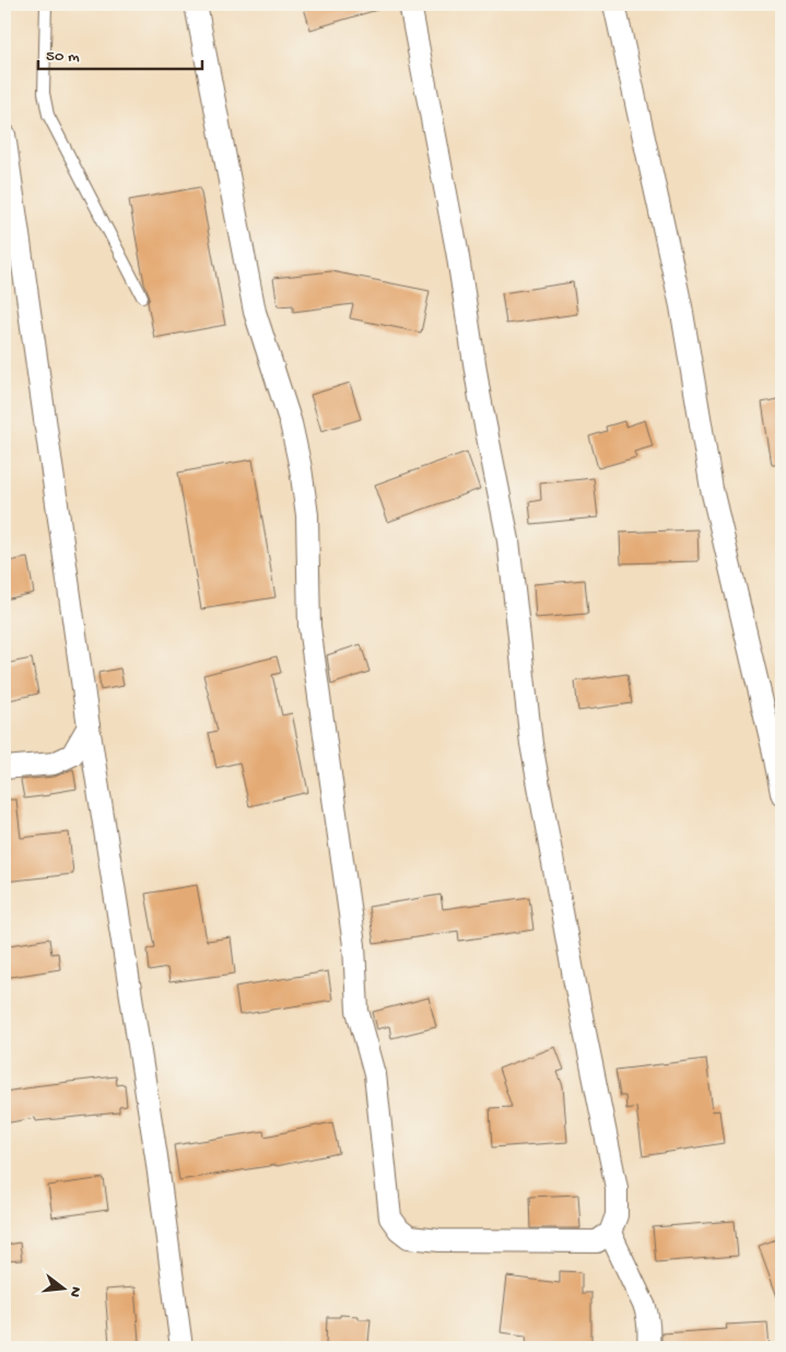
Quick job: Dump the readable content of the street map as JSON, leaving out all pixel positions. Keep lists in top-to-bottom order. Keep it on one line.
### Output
{"scale_bar":"50 m","north":"right"}
